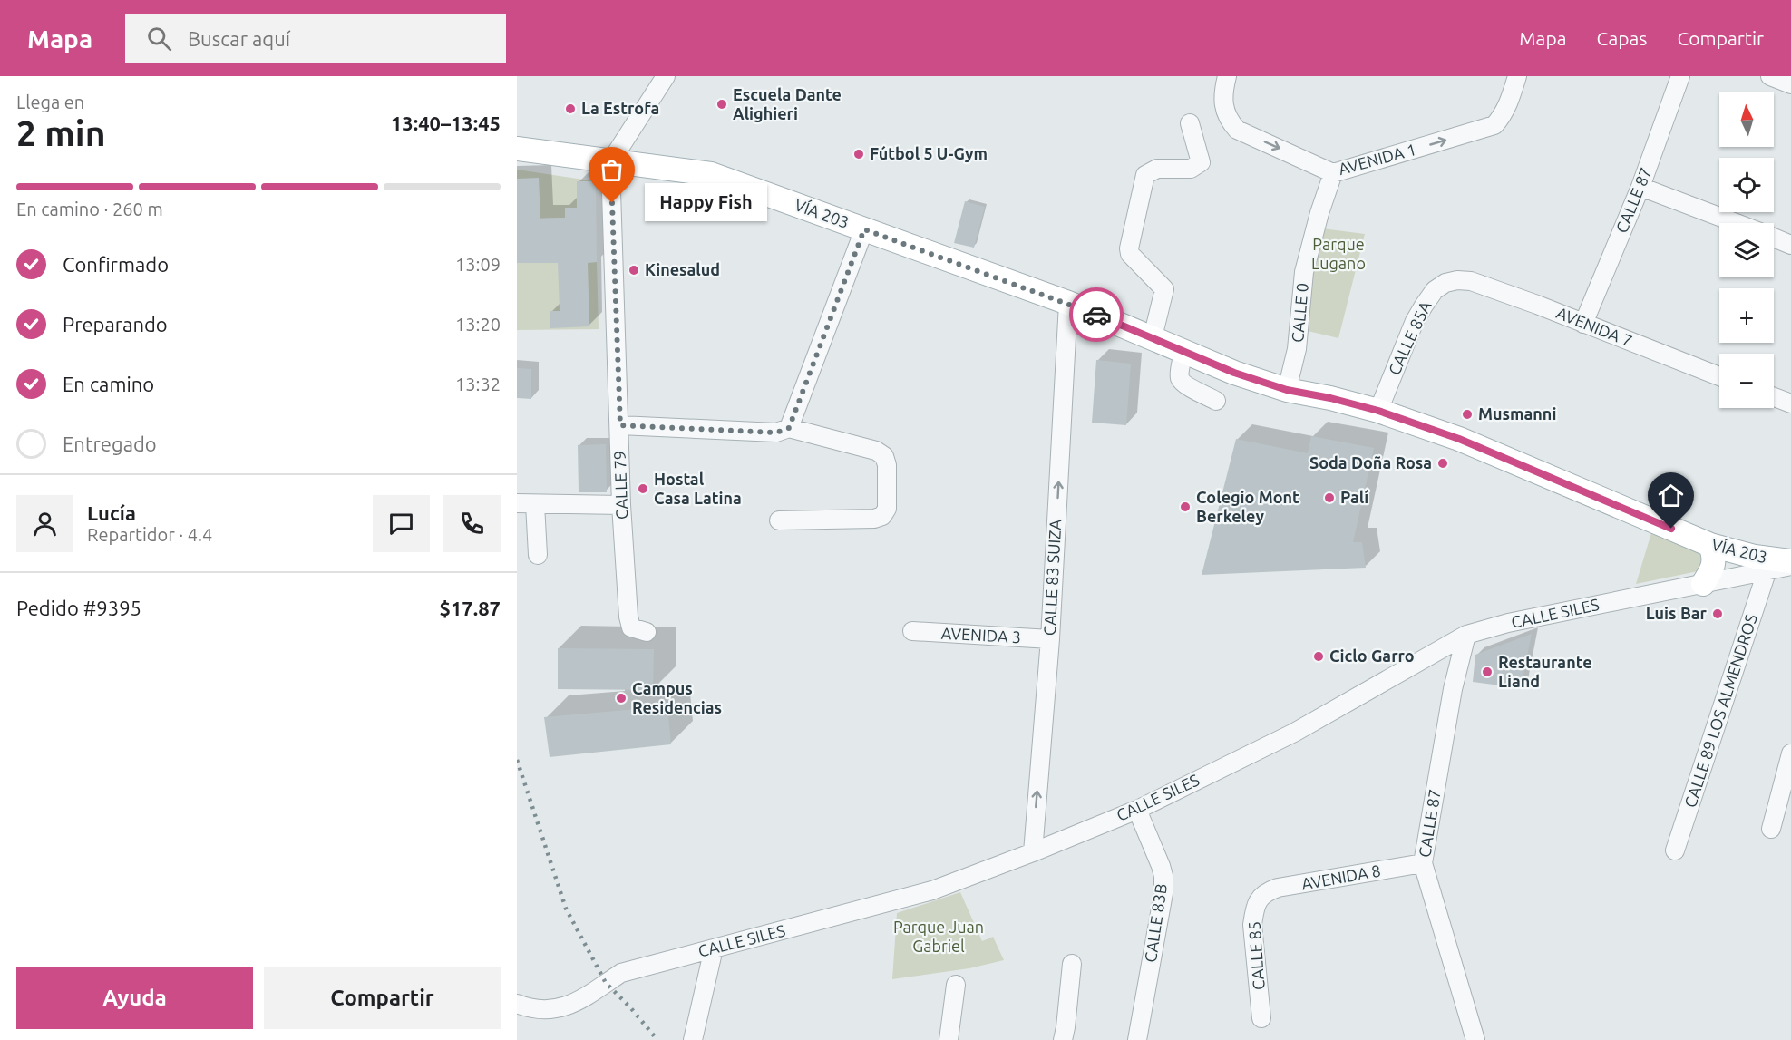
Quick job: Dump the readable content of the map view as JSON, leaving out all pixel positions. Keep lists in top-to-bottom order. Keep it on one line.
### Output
{"streets":{"main road":["VÍA 203"],"street":["AVENIDA 1","CALLE 87","CALLE 0","AVENIDA 7","CALLE 85A","CALLE 79","CALLE 83 SUIZA","CALLE SILES","AVENIDA 3","CALLE 89 LOS ALMENDROS","AVENIDA 8","CALLE 83B","CALLE 85"]},"crossings":[["AVENIDA 1","CALLE 0"],["CALLE 87","AVENIDA 7"],["CALLE 87","CALLE SILES"],["CALLE 87","AVENIDA 8"],["VÍA 203","CALLE 0"],["VÍA 203","CALLE 85A"],["VÍA 203","CALLE 79"],["VÍA 203","CALLE 83 SUIZA"],["AVENIDA 7","CALLE 85A"],["CALLE 83 SUIZA","CALLE SILES"],["CALLE 83 SUIZA","AVENIDA 3"],["CALLE SILES","CALLE 89 LOS ALMENDROS"],["CALLE SILES","CALLE 83B"],["AVENIDA 8","CALLE 85"]],"one_way":["CALLE 83 SUIZA"],"parks":["Parque Lugano","Parque Juan Gabriel"],"places":["Escuela Dante Alighieri","La Estrofa","Fútbol 5 U-Gym","Happy Fish","Kinesalud","Musmanni","Soda Doña Rosa","Hostal Casa Latina","Palí","Colegio Mont Berkeley","Luis Bar","Ciclo Garro","Restaurante Liand","Campus Residencias"],"north":"top","page":{"header":"Mapa","search":"Buscar aquí","nav":["Mapa","Capas","Compartir"],"heading":["2 min","Llega en","13:40–13:45"],"panel":["Lucía","Repartidor · 4.4","Pedido #9395","$17.87"],"map_buttons":["+","−"],"bar":"En camino · 260 m","bubble":"Happy Fish","list":[["Confirmado","13:09"],["Preparando","13:20"],["En camino","13:32"],"Entregado"],"buttons":["Ayuda","Compartir"]}}
